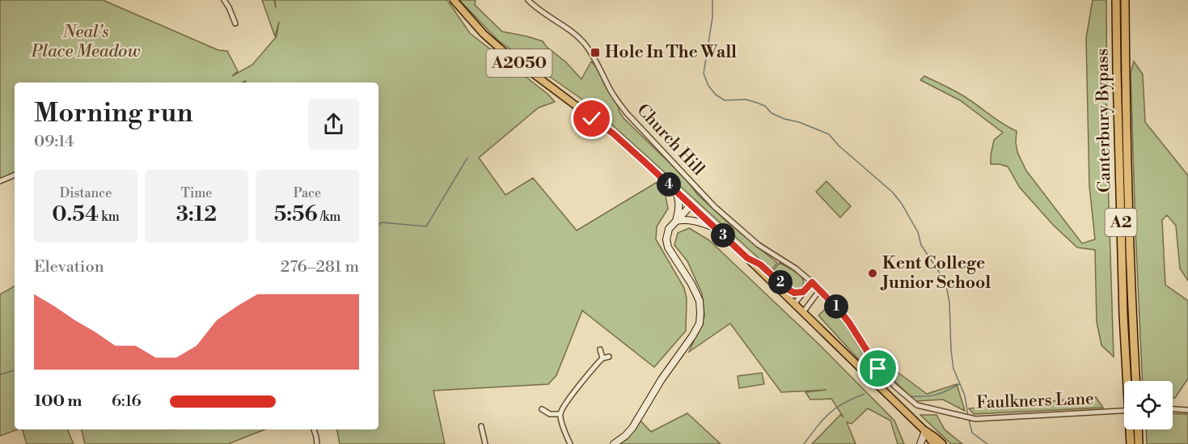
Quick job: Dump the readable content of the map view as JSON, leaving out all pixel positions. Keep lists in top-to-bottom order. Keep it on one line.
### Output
{"streets":{"highway":["Canterbury Bypass","A2"],"main road":["A2050"],"street":["Church Hill","Faulkners Lane"]},"crossings":[["Church Hill","Faulkners Lane"]],"parks":["Neal's Place Meadow"],"places":{"transit":["Hole In The Wall"],"other":["Kent College Junior School"]},"page":{"heading":["Morning run","09:14"],"stats":[["Distance","0.54 km"],["Time","3:12"],["Pace","5:56 /km"]],"pins":["4","3","2","1"],"chart":["Elevation","276–281 m"],"list":[{"name":"100 m","note":"6:16"}]}}
